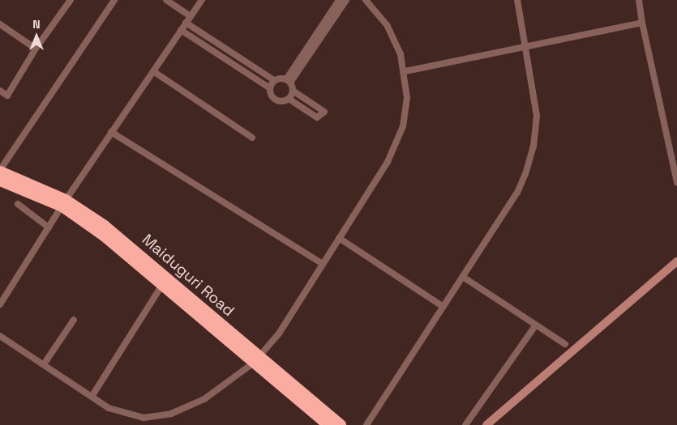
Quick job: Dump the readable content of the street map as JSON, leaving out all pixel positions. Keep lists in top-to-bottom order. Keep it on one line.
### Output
{"streets":{"highway":["Maiduguri Road"]},"north":"top"}
